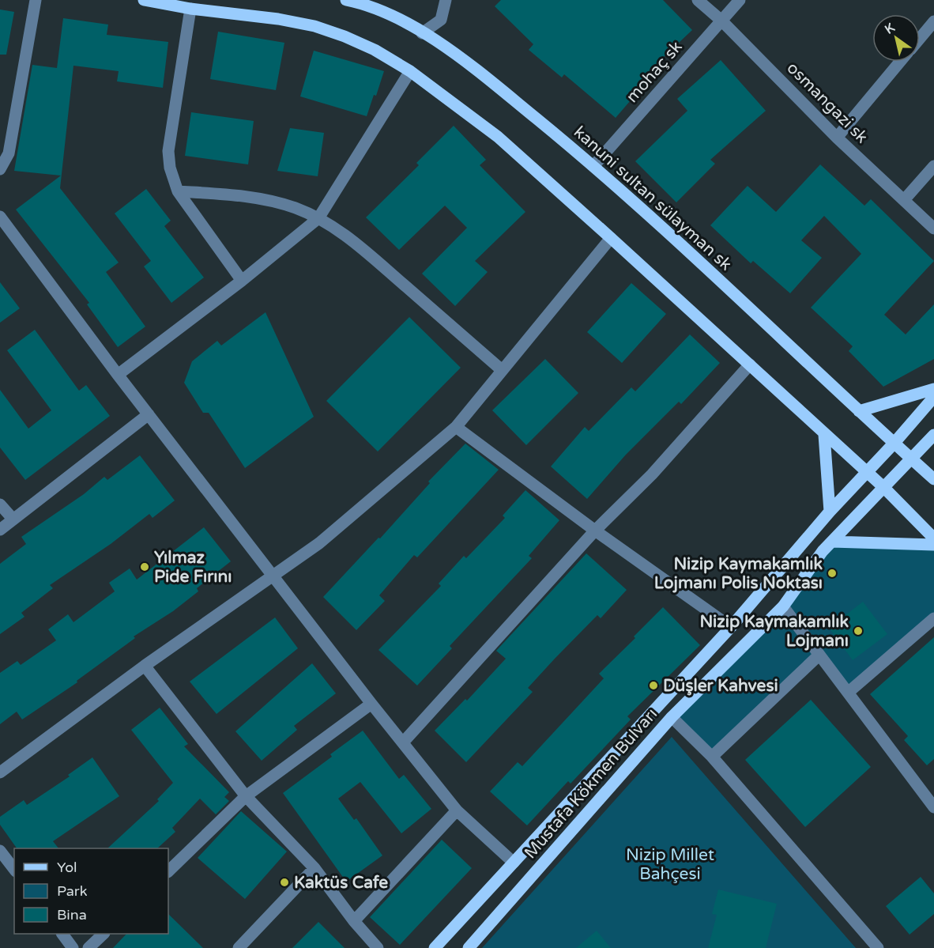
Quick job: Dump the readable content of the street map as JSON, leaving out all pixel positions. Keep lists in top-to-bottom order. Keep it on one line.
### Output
{"streets":{"main road":["kanuni sultan sülayman sk","Mustafa Kökmen Bulvarı"],"street":["mohaç sk","osmangazi sk"]},"crossings":[["mohaç sk","osmangazi sk"],["mohaç sk","kanuni sultan sülayman sk"],["kanuni sultan sülayman sk","Mustafa Kökmen Bulvarı"]],"parks":["Nizip Millet Bahçesi"],"places":["Yılmaz Pide Fırını","Nizip Kaymakamlık Lojmanı Polis Noktası","Nizip Kaymakamlık Lojmanı","Düşler Kahvesi","Kaktüs Cafe"],"legend":["Yol","Park","Bina"],"north":"top left"}
